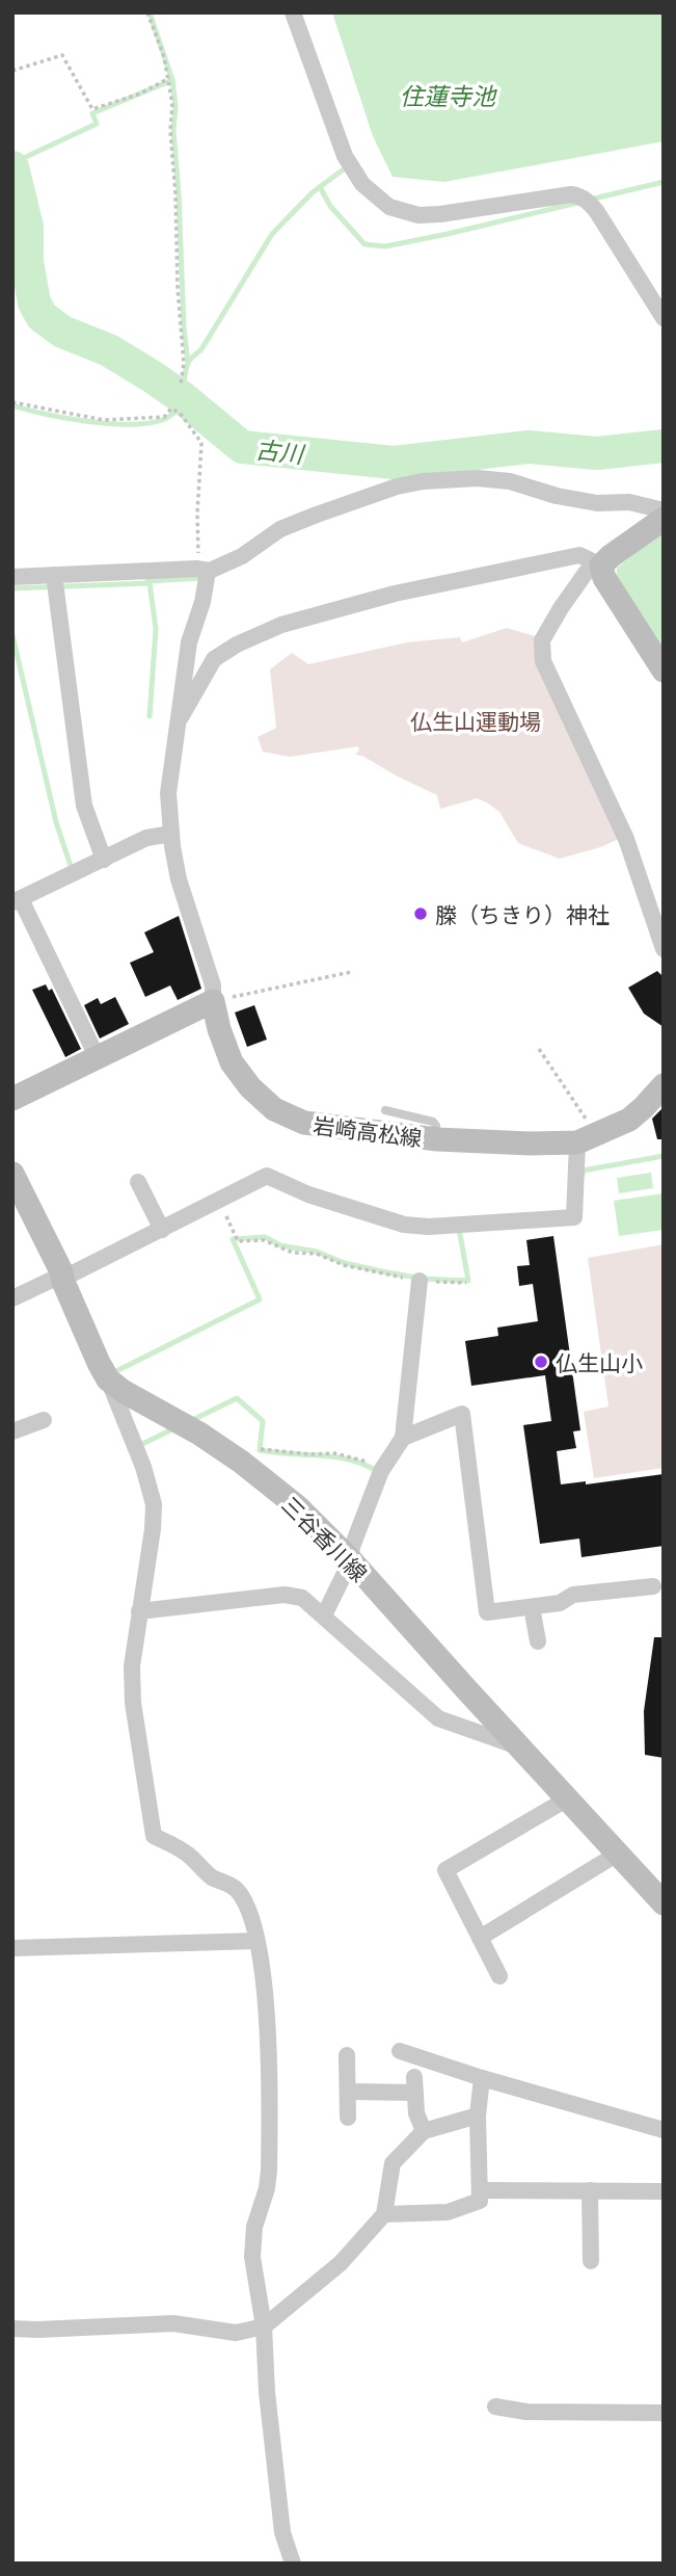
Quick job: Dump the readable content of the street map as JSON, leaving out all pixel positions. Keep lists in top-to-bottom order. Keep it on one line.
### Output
{"streets":{"main road":["岩崎高松線","三谷香川線"]},"water":["住蓮寺池","古川"],"parks":["仏生山運動場"],"places":["榺（ちきり）神社","仏生山小"]}
